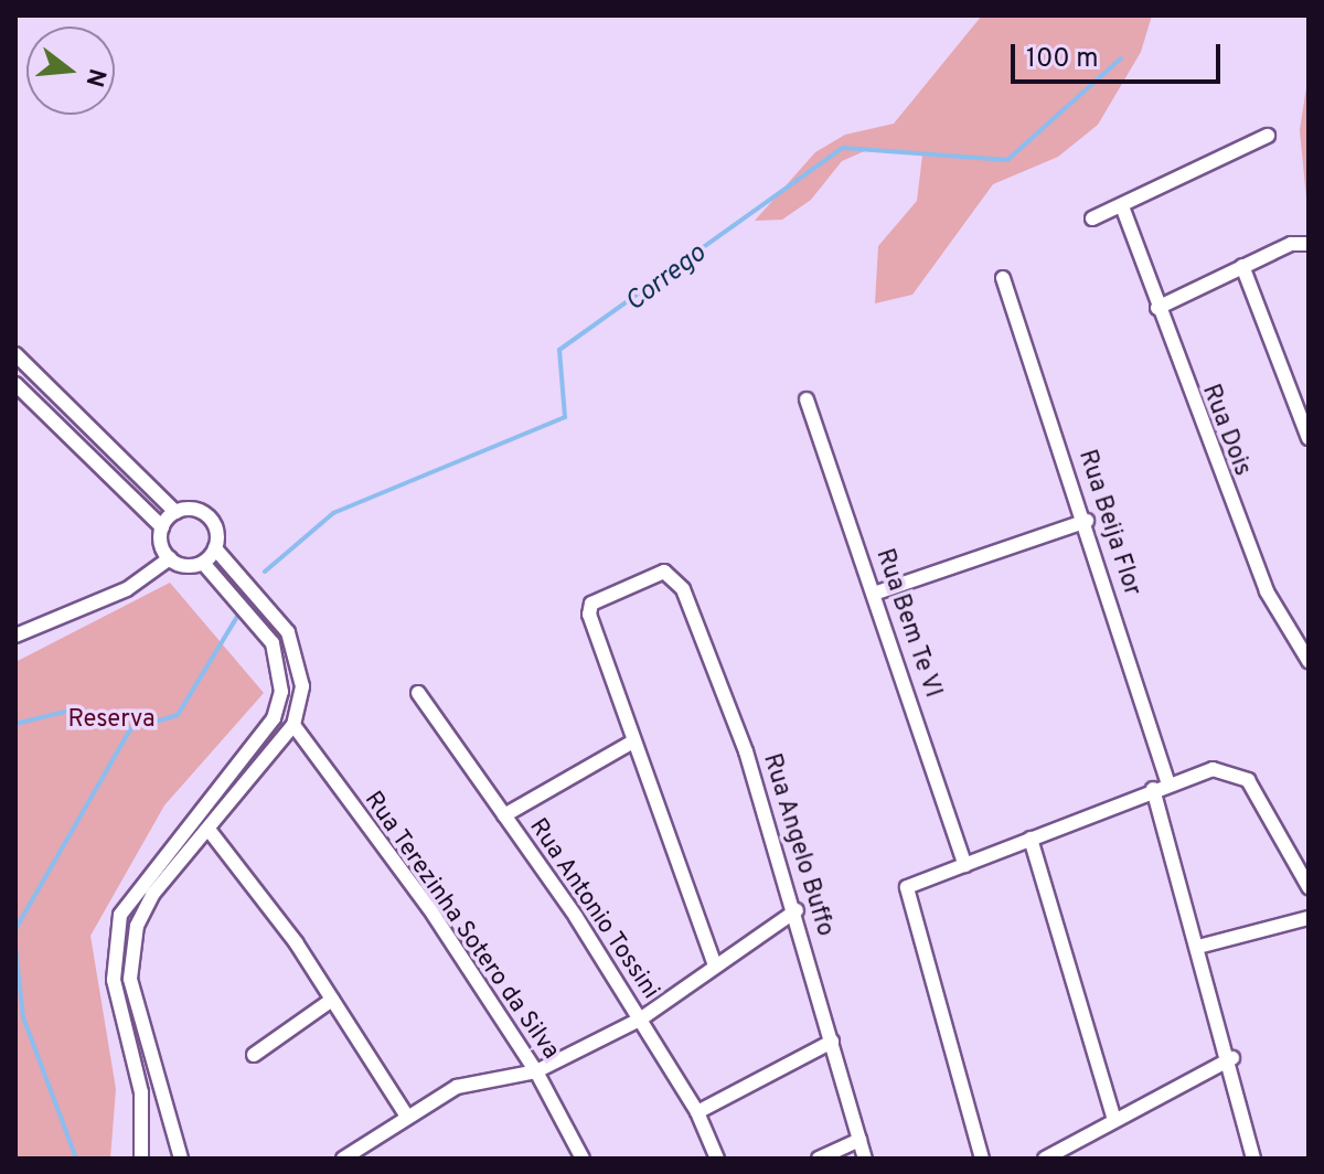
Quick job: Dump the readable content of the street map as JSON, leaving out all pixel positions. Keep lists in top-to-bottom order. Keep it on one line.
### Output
{"streets":{"street":["Rua Dois","Rua Beija Flor","Rua Bem Te VI","Rua Angelo Buffo","Rua Antonio Tossini","Rua Terezinha Sotero da Silva"]},"water":["Corrego"],"parks":["Reserva"],"scale_bar":"100 m","north":"right"}
